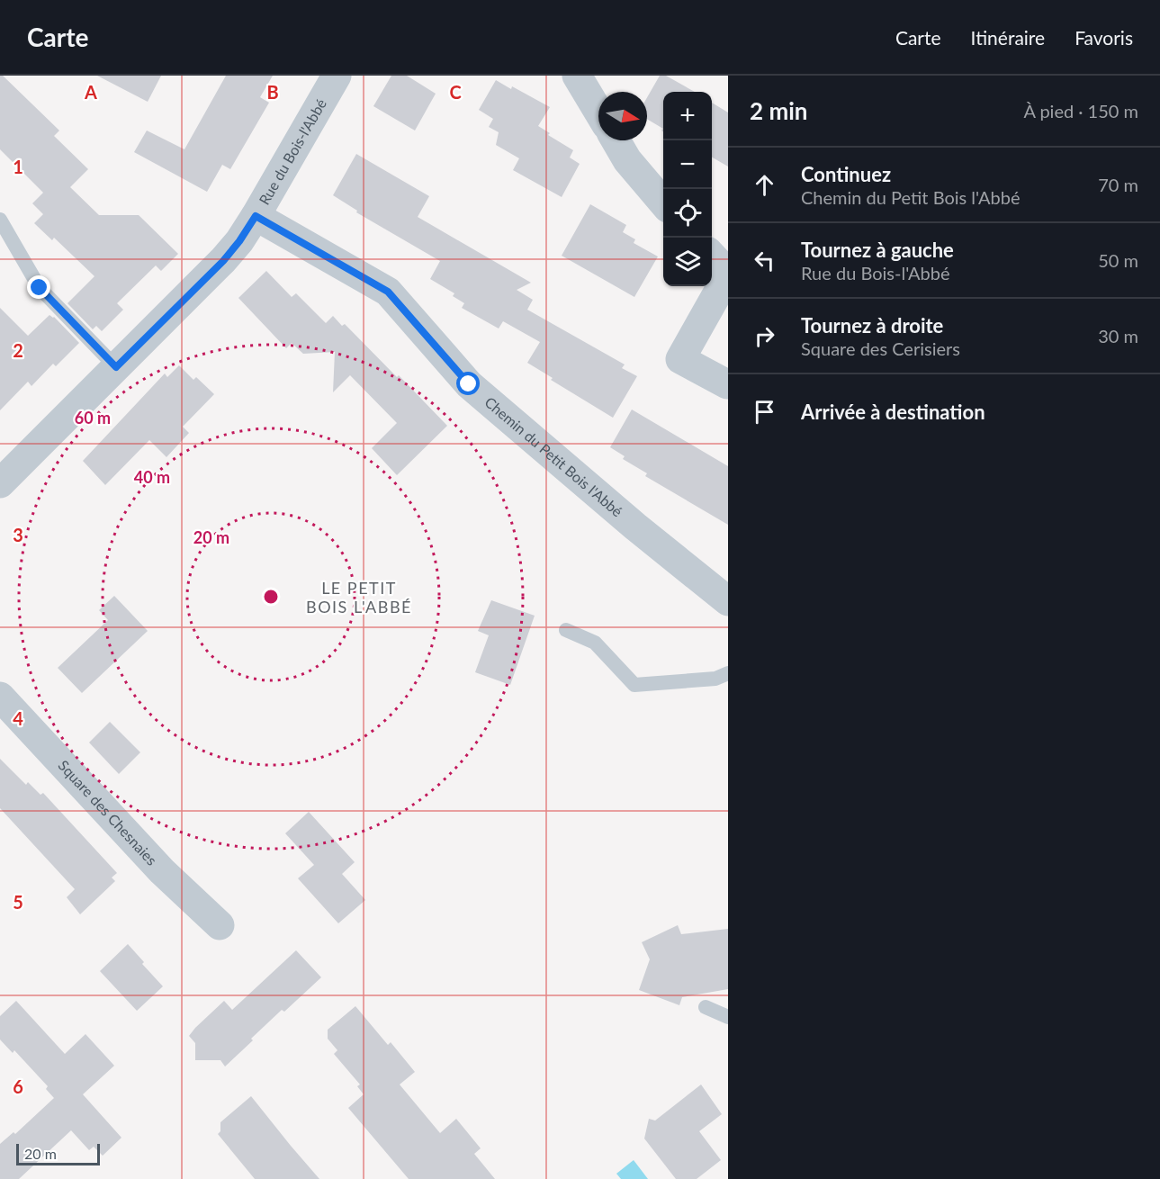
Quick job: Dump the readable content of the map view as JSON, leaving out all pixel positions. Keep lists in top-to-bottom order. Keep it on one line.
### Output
{"streets":{"street":["Rue du Bois-l'Abbé","Chemin du Petit Bois l'Abbé","Square des Chesnaies"]},"crossings":[["Rue du Bois-l'Abbé","Chemin du Petit Bois l'Abbé"]],"districts":["LE PETIT BOIS L'ABBÉ"],"scale_bar":"20 m","north":"right","page":{"header":"Carte","nav":["Carte","Itinéraire","Favoris"],"heading":["2 min","À pied · 150 m"],"map_buttons":["+","−"],"list":[["Continuez","Chemin du Petit Bois l'Abbé","70 m"],["Tournez à gauche","Rue du Bois-l'Abbé","50 m"],["Tournez à droite","Square des Cerisiers","30 m"],"Arrivée à destination"],"scale":"20 m"},"grid":{"columns":["A","B","C"],"rows":["1","2","3","4","5","6"]},"rings":["60 m","40 m","20 m"]}
